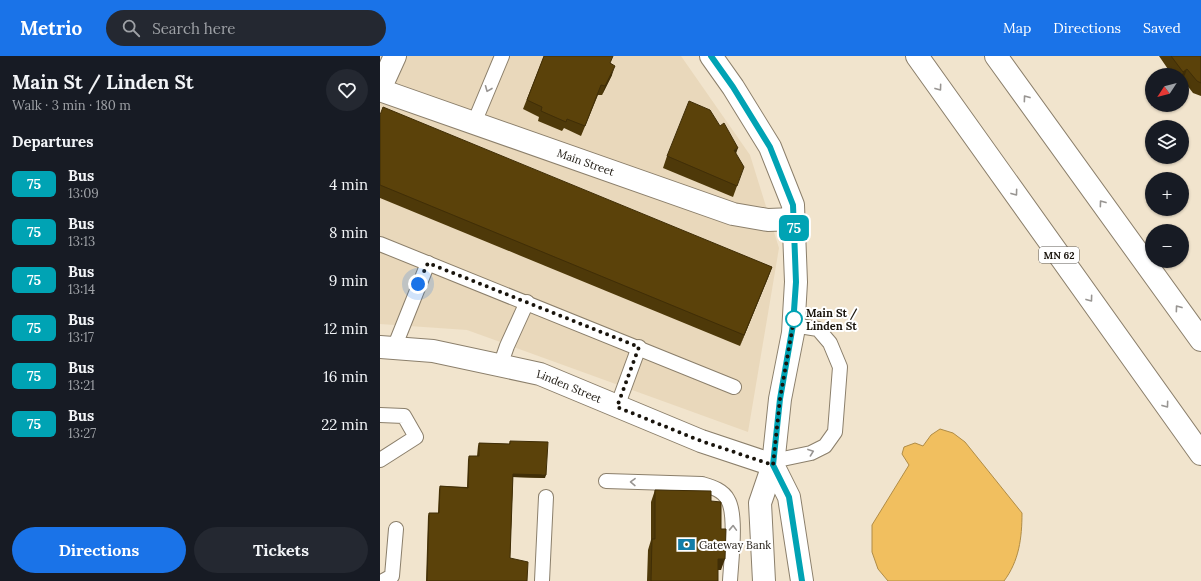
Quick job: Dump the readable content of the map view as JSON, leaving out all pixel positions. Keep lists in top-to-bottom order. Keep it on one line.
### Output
{"streets":{"main road":["Main Street","MN 62","Linden Street"]},"places":{"other":["Main St / Linden St"],"bank":["Gateway Bank"]},"lines":["bus line 75"],"north":"bottom left","page":{"header":"Metrio","search":"Search here","nav":["Map","Directions","Saved"],"heading":[["Main St / Linden St","Walk · 3 min · 180 m"],"Departures"],"on_map":"75","map_buttons":["+","−"],"list":[{"mark":"75","name":"Bus","note":"13:09","value":"4 min"},{"mark":"75","name":"Bus","note":"13:13","value":"8 min"},{"mark":"75","name":"Bus","note":"13:14","value":"9 min"},{"mark":"75","name":"Bus","note":"13:17","value":"12 min"},{"mark":"75","name":"Bus","note":"13:21","value":"16 min"},{"mark":"75","name":"Bus","note":"13:27","value":"22 min"}],"buttons":["Directions","Tickets"]}}
